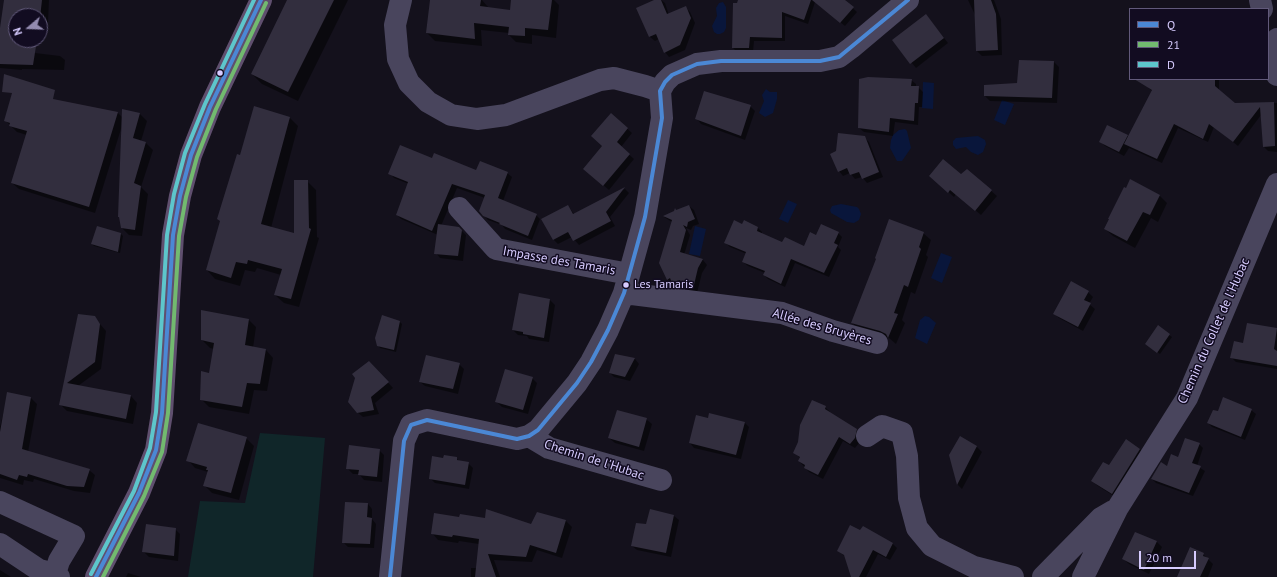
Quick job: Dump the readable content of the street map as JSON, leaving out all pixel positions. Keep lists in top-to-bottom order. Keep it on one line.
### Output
{"streets":{"street":["Impasse des Tamaris","Allée des Bruyères","Chemin du Collet de l'Hubac","Chemin de l'Hubac"]},"crossings":[["Impasse des Tamaris","Allée des Bruyères"],["Impasse des Tamaris","Chemin de l'Hubac"],["Allée des Bruyères","Chemin de l'Hubac"]],"places":["Les Tamaris"],"lines":["transit line Q","transit line D","transit line 21"],"legend":["Q","21","D"],"scale_bar":"20 m","north":"left"}
